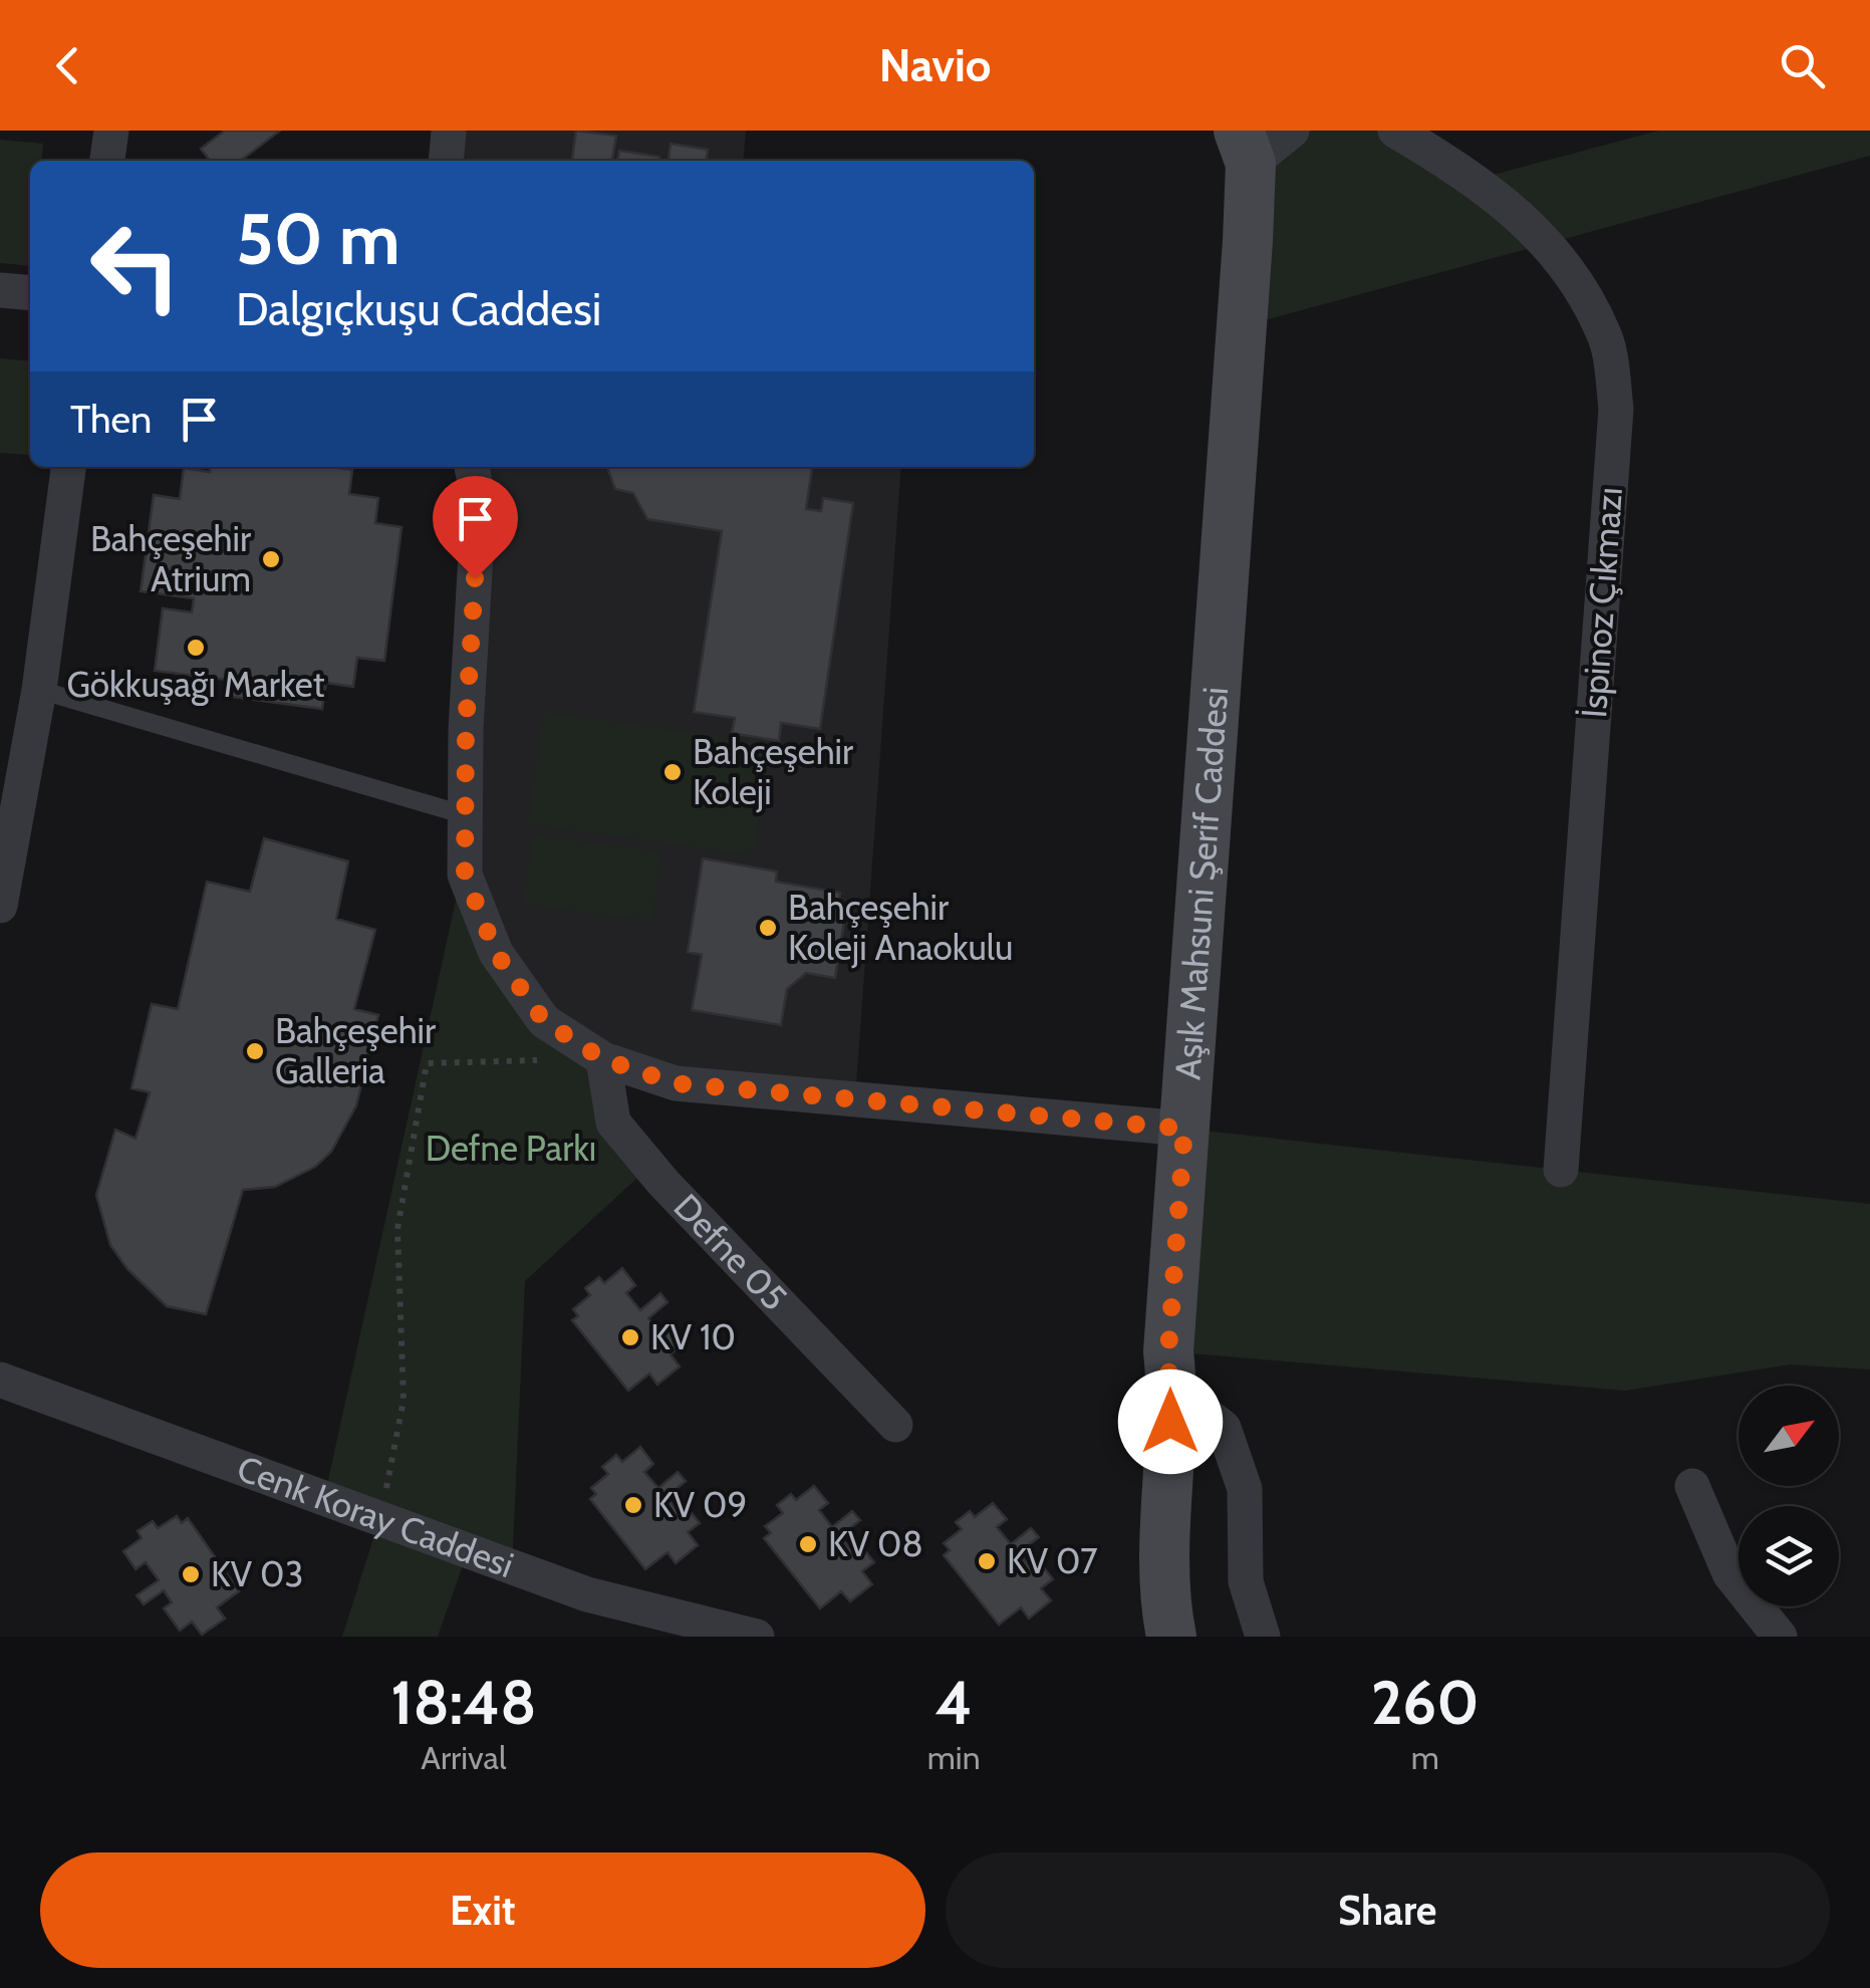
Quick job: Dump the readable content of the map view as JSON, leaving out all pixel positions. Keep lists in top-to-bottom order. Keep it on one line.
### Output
{"streets":{"street":["İspinoz Çıkmazı","Aşık Mahsuni Şerif Caddesi","Defne 05","Cenk Koray Caddesi"]},"parks":["Defne Parkı"],"places":["Bahçeşehir Atrium","Gökkuşağı Market","Bahçeşehir Koleji","Bahçeşehir Koleji Anaokulu","Bahçeşehir Galleria","KV 10","KV 09","KV 08","KV 07","KV 03"],"north":"top right","page":{"header":"Navio","turn":["50 m","Dalgıçkuşu Caddesi"],"then":"Then","eta":["18:48","Arrival","4","min","260","m"],"buttons":["Exit","Share"]}}
